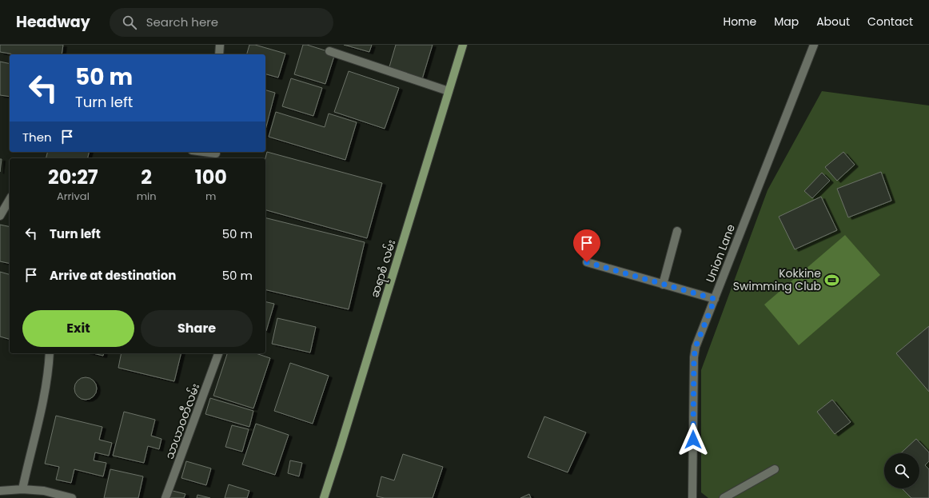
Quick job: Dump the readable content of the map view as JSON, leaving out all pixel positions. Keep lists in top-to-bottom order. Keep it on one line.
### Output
{"streets":{"main road":["ဆရာစံ လမ်း"],"street":["Union Lane","သာယာဝတီလမ်း"]},"places":{"sports":["Kokkine Swimming Club"]},"page":{"header":"Headway","search":"Search here","nav":["Home","Map","About","Contact"],"turn":["50 m","Turn left"],"then":"Then","eta":["20:27","Arrival","2","min","100","m"],"list":[{"name":"Turn left","value":"50 m"},{"name":"Arrive at destination","value":"50 m"}],"buttons":["Exit","Share"]}}
